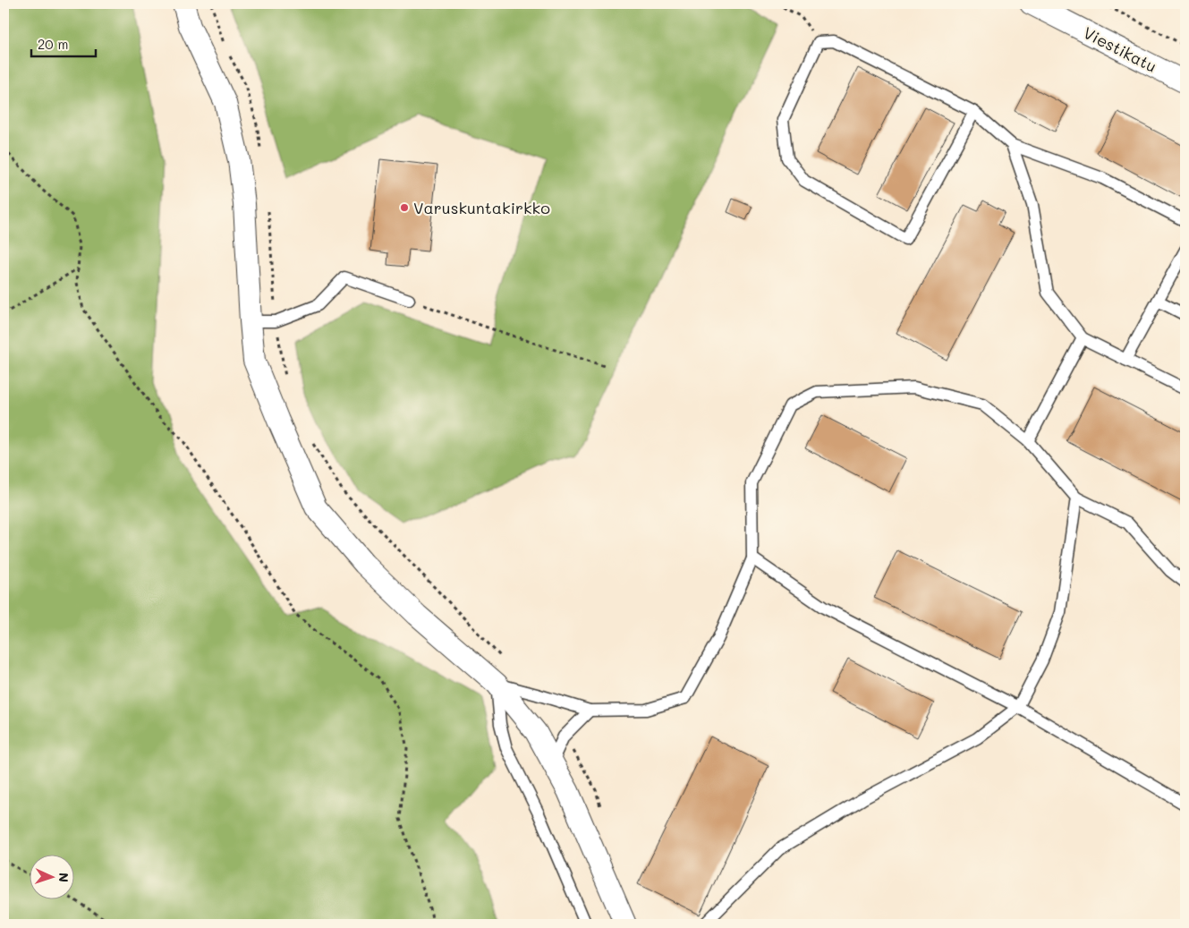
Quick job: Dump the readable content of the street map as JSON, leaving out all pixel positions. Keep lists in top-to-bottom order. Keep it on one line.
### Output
{"streets":{"street":["Viestikatu"]},"places":["Varuskuntakirkko"],"scale_bar":"20 m","north":"right"}
